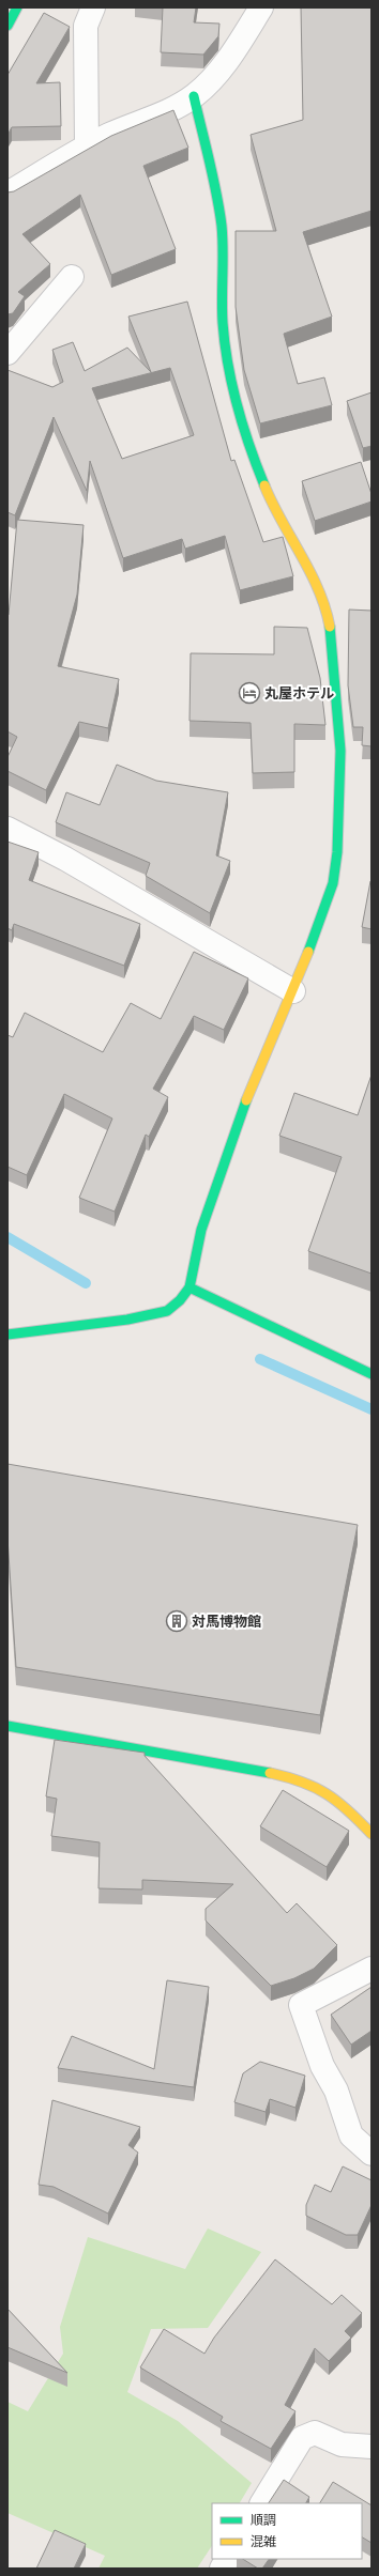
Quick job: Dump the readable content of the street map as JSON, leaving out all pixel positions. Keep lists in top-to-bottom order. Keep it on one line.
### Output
{"places":{"hotel":["丸屋ホテル"],"building":["対馬博物館"]},"legend":["順調","混雑"]}
